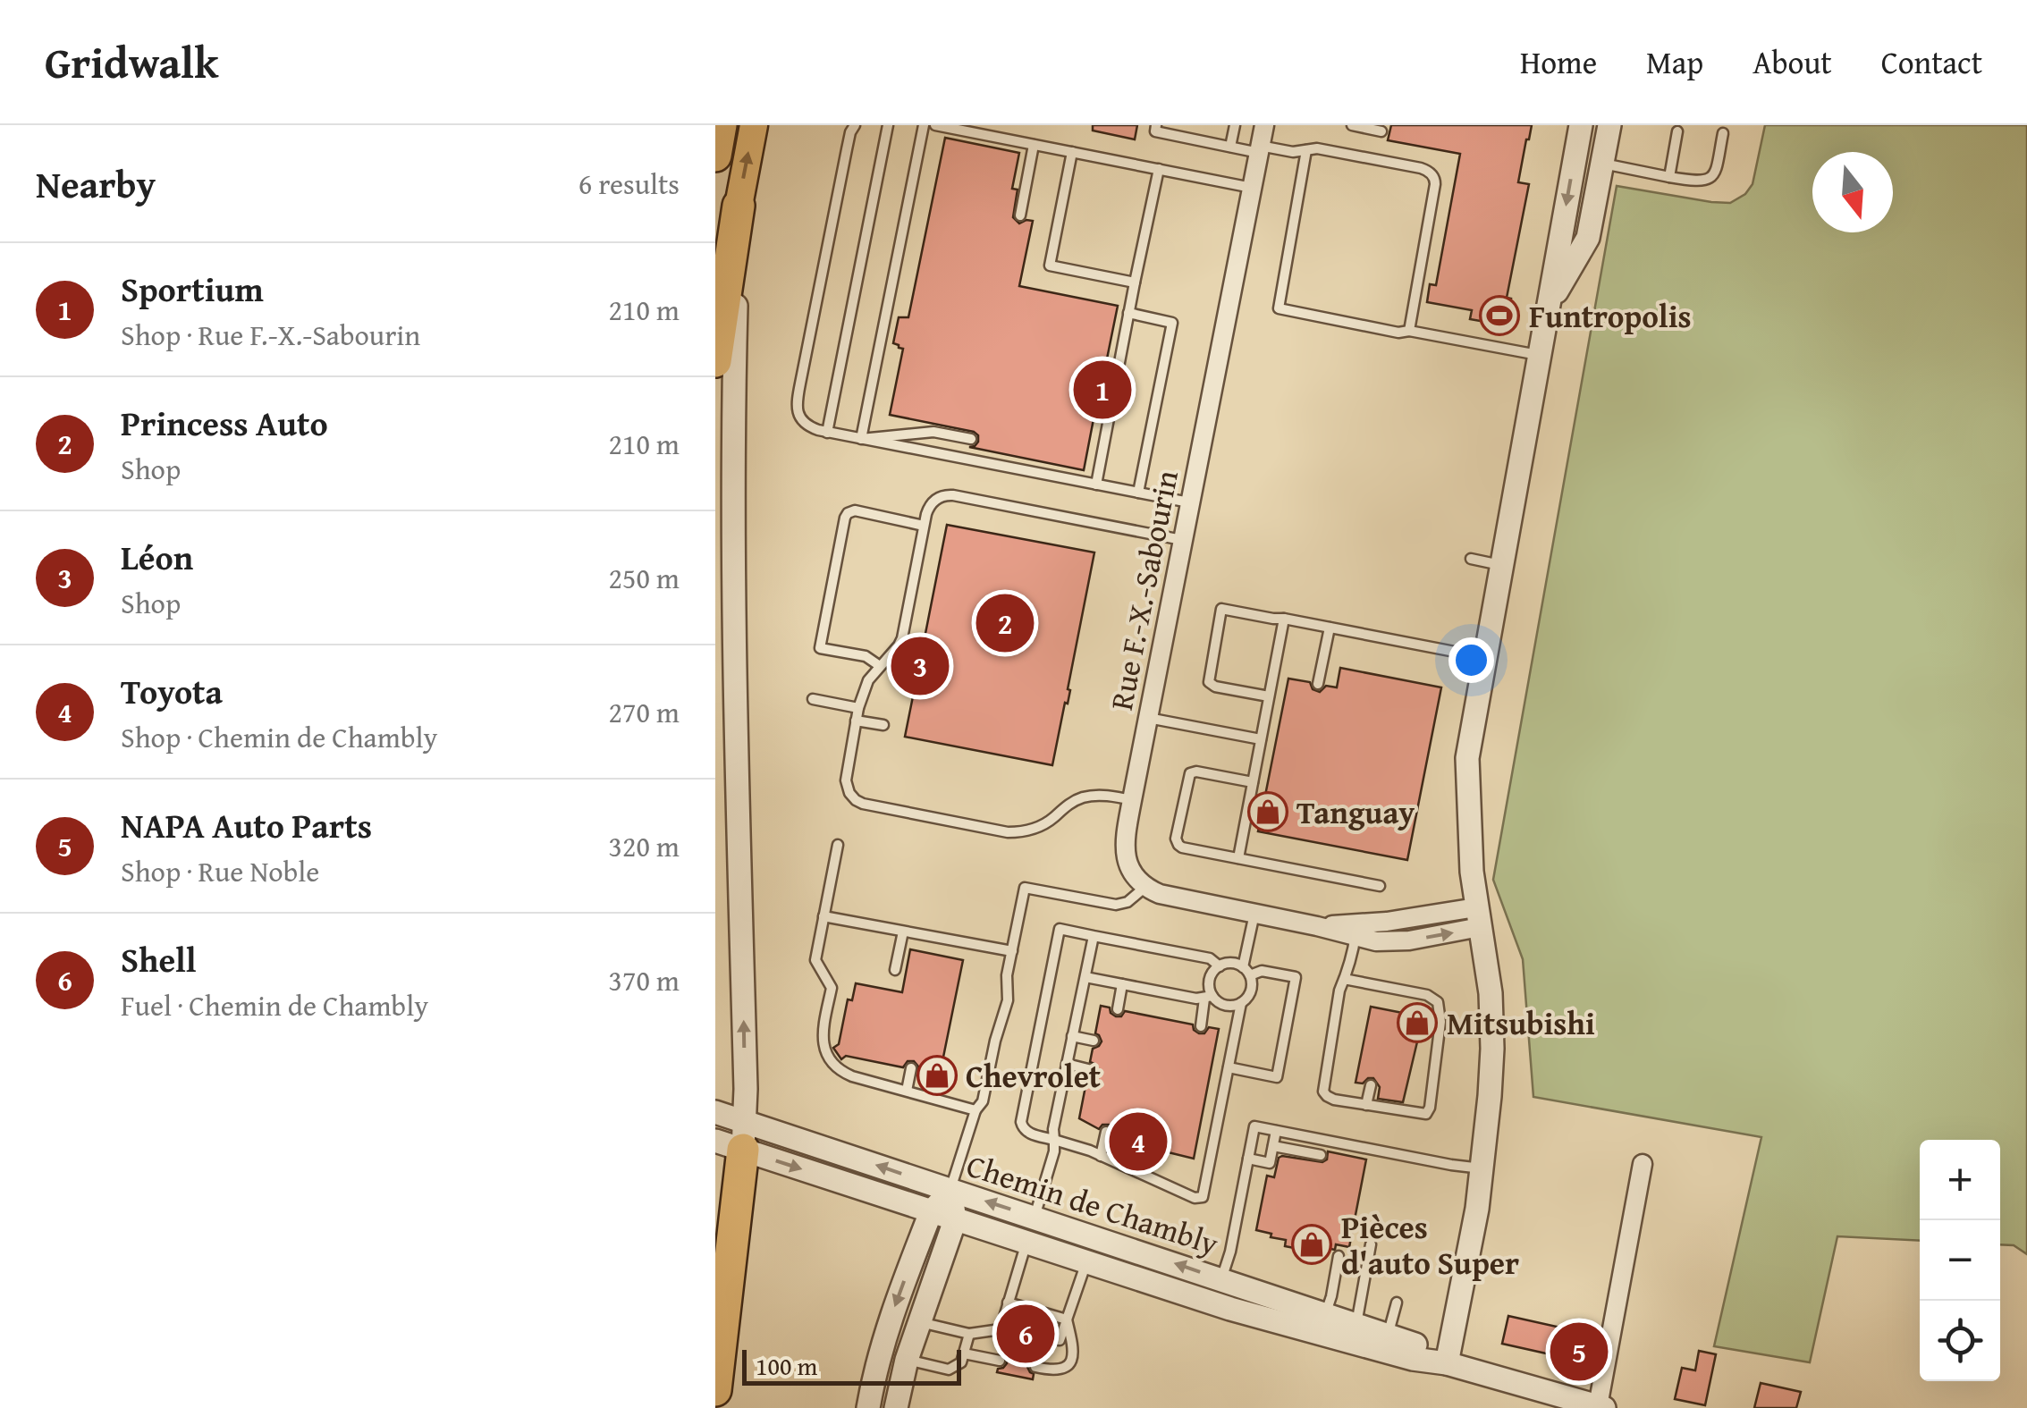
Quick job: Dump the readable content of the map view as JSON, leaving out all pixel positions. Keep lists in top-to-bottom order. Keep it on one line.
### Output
{"streets":{"street":["Rue F.-X.-Sabourin","Chemin de Chambly"]},"places":{"sports":["Funtropolis"],"shop":["Tanguay","Mitsubishi","Chevrolet","Pièces d'auto Super"]},"scale_bar":"100 m","north":"bottom","page":{"header":"Gridwalk","nav":["Home","Map","About","Contact"],"heading":["Nearby","6 results"],"list":[{"mark":"1","name":"Sportium","note":"Shop · Rue F.-X.-Sabourin","value":"210 m"},{"mark":"2","name":"Princess Auto","note":"Shop","value":"210 m"},{"mark":"3","name":"Léon","note":"Shop","value":"250 m"},{"mark":"4","name":"Toyota","note":"Shop · Chemin de Chambly","value":"270 m"},{"mark":"5","name":"NAPA Auto Parts","note":"Shop · Rue Noble","value":"320 m"},{"mark":"6","name":"Shell","note":"Fuel · Chemin de Chambly","value":"370 m"}],"pins":["1","2","3","4","6","5"],"map_buttons":["+","−"],"scale":"100 m"}}
